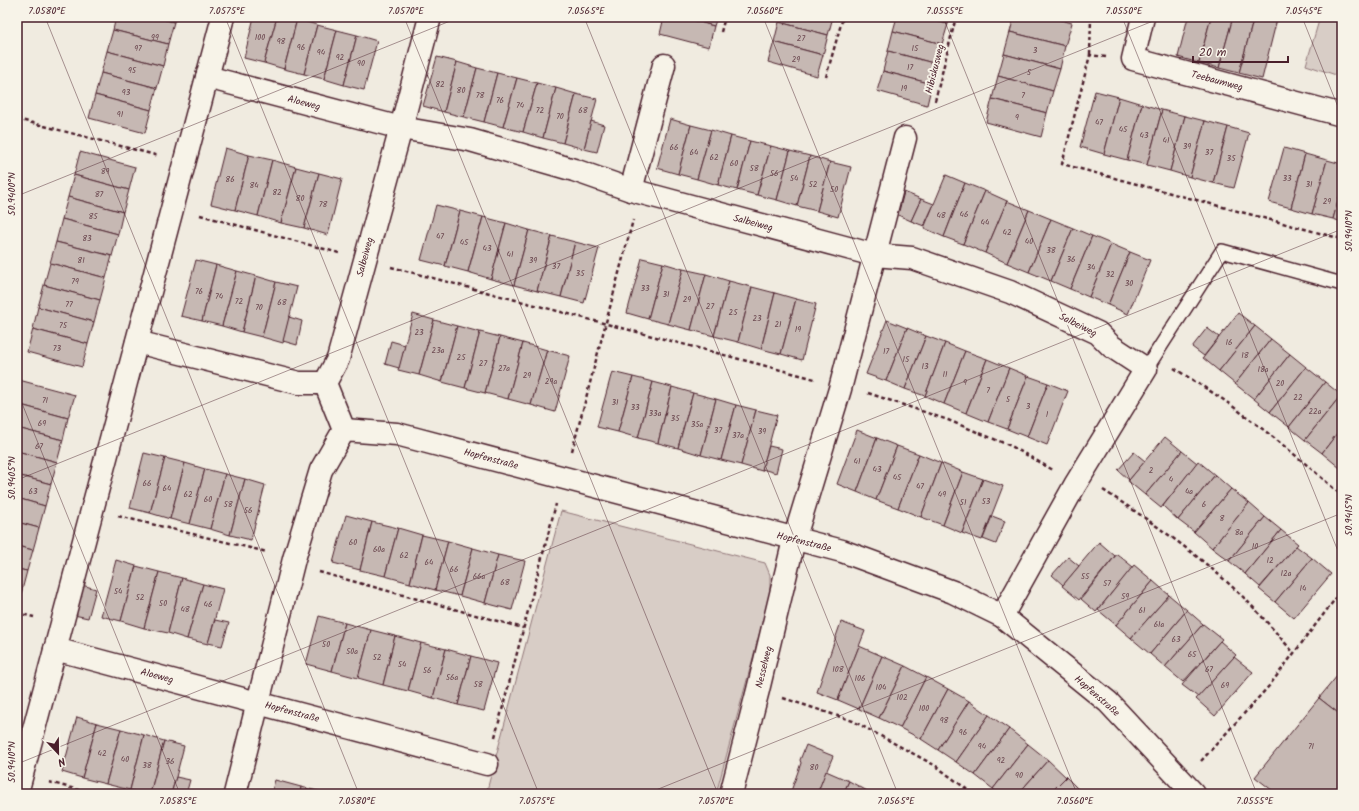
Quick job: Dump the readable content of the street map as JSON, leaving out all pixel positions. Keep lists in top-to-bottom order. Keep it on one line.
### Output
{"streets":{"street":["Teebaumweg","Aloeweg","Salbeiweg","Hopfenstraße","Nesselweg"],"path":["Hibiskusweg"]},"crossings":[["Aloeweg","Salbeiweg"],["Aloeweg","Hopfenstraße"],["Hopfenstraße","Nesselweg"]],"house_numbers":["99","100","27","98","96","97","15","3","94","92","29","90","17","95","5","82","19","80","93","78","7","76","74","72","68","91","70","9","47","45","43","41","39","66","64","37","62","35","60","58","89","56","54","33","86","52","31","84","50","82","87","80","29","78","46","48","85","44","42","47","83","40","45","43","38","41","36","81","39","37","34","35","32","79","30","33","76","31","74","29","72","68","77","27","70","25","23","21","75","19","23","16","73","23a","17","18","25","15","27","13","27a","18a","11","29","29a","9","20","7","22","5","71","31","3","33","22a","33a","1","35","69","35a","37","39","37a","67","41","43","2","45","4","66","47","64","63","4a","62","49","60","53","51","58","6","56","8","8a","60","10","60a","62","12","64","66","12a","66a","55","68","57","14","54","59","52","50","46","48","61","61a","63","50","50a","65","52","54","108","67","56","56a","106","58","69","104","102","100","98","96","94","71","42","40","92","36","38","80","90"],"scale_bar":"20 m","north":"bottom","coordinates":["7.0580°E","7.0575°E","7.0570°E","7.0565°E","7.0560°E","7.0555°E","7.0550°E","7.0545°E","50.9400°N","50.9410°N","50.9405°N","50.9415°N","7.0585°E"]}
